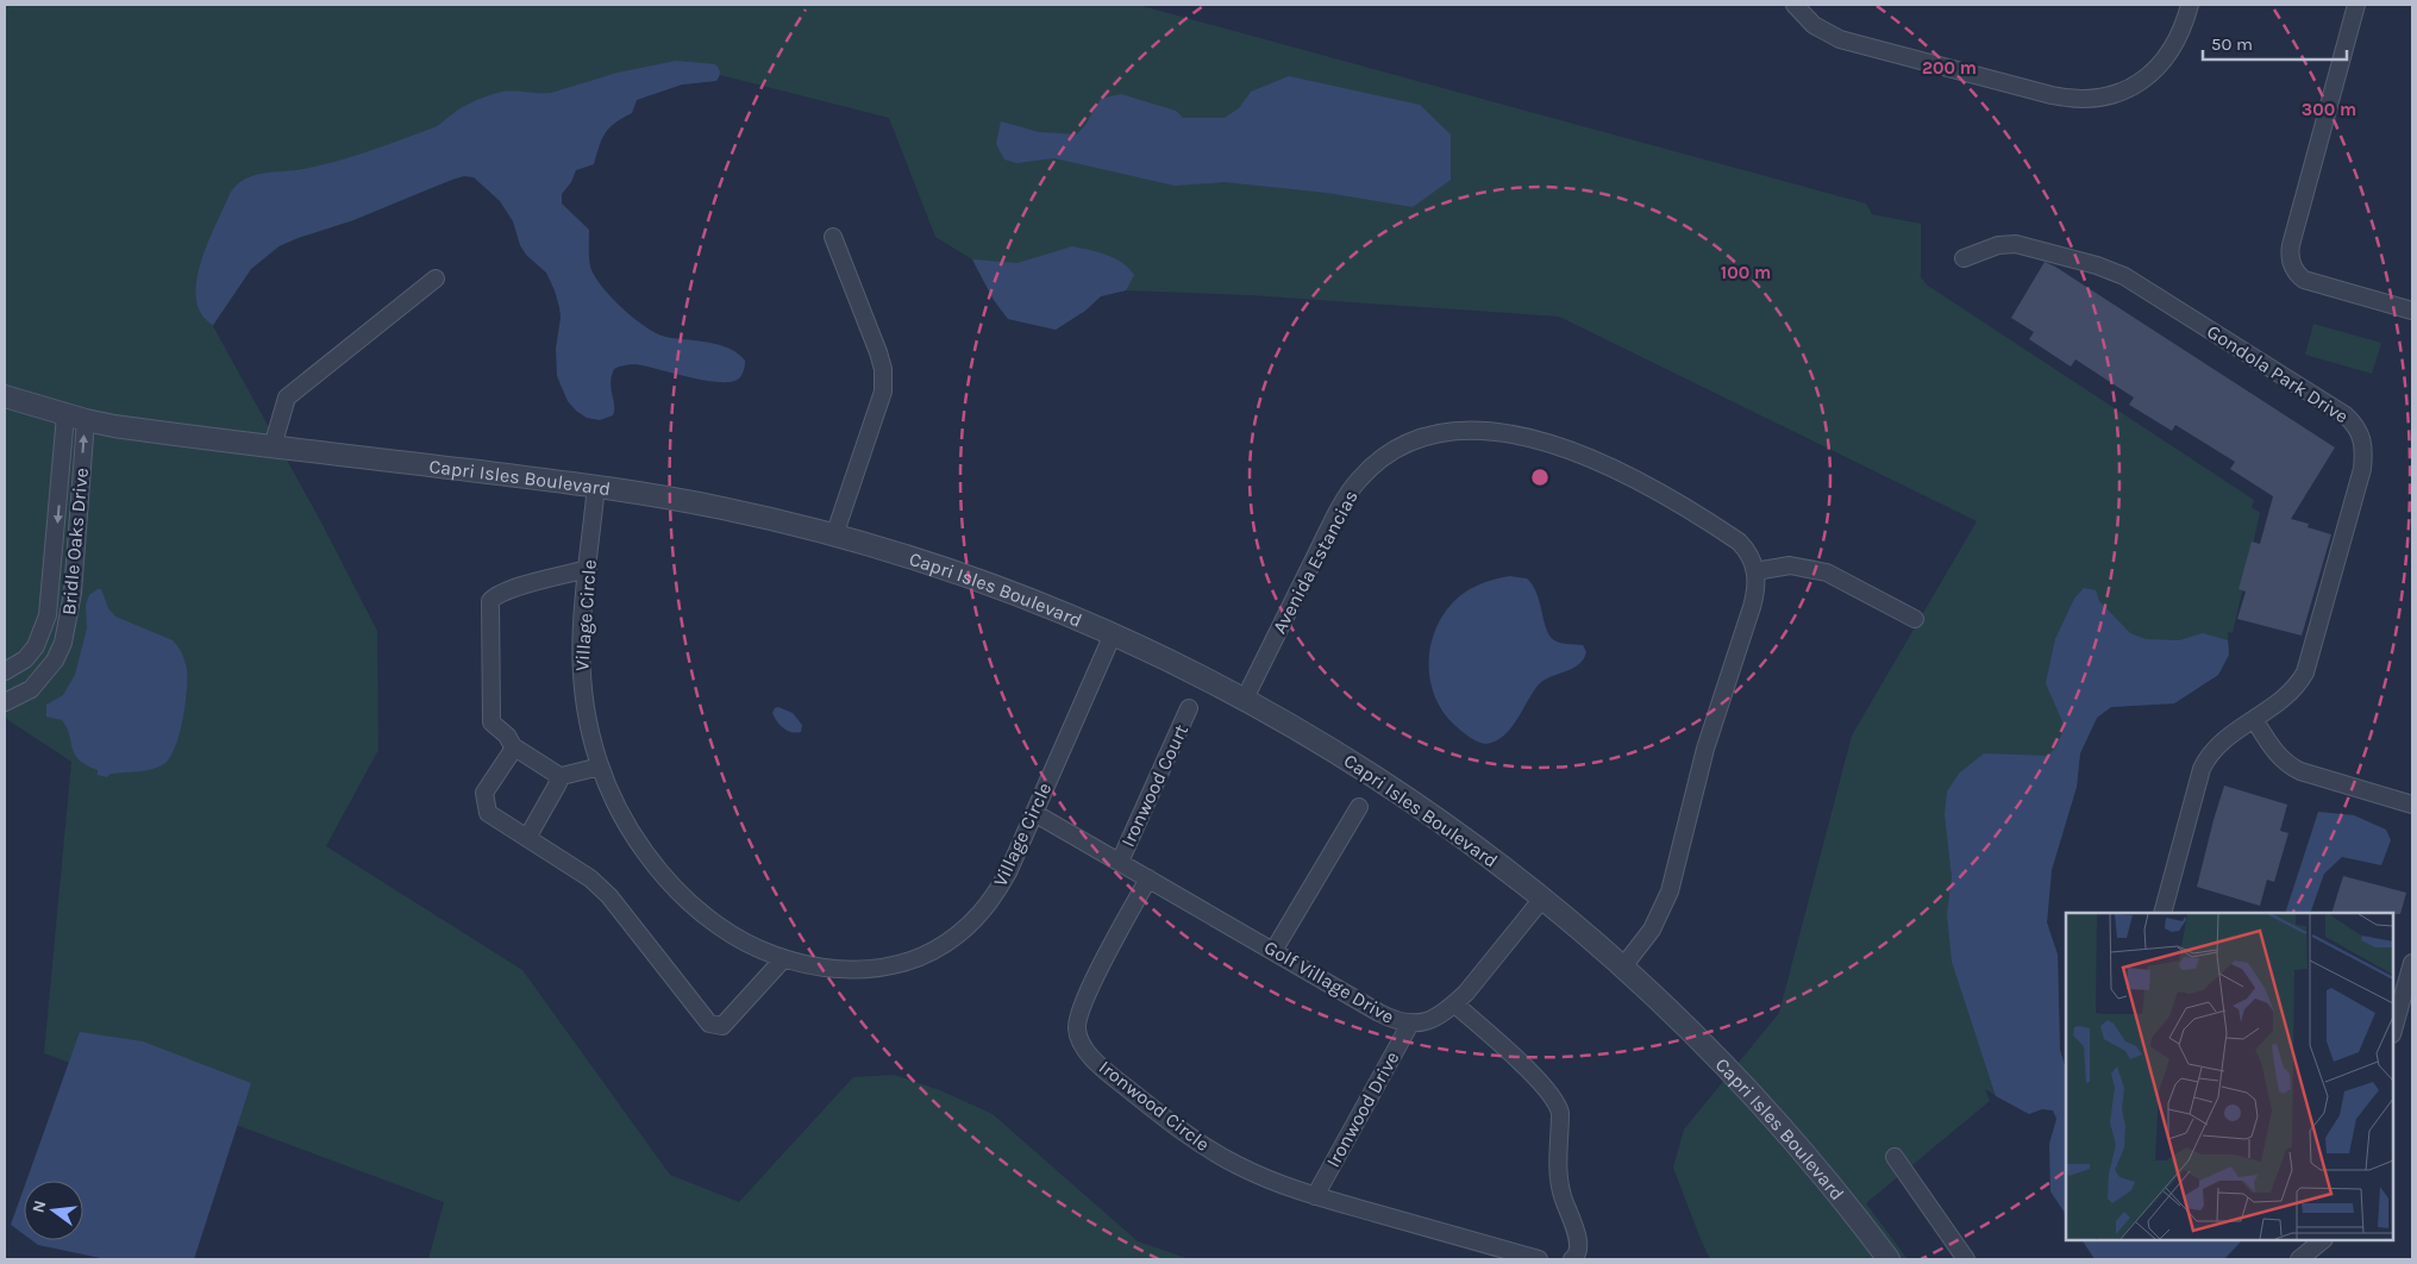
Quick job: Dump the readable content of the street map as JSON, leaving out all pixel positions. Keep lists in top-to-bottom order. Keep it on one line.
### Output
{"streets":{"street":["Gondola Park Drive","Capri Isles Boulevard","Bridle Oaks Drive","Avenida Estancias","Village Circle","Ironwood Court","Golf Village Drive","Ironwood Circle","Ironwood Drive"]},"crossings":[["Capri Isles Boulevard","Bridle Oaks Drive"],["Capri Isles Boulevard","Avenida Estancias"],["Capri Isles Boulevard","Village Circle"],["Capri Isles Boulevard","Golf Village Drive"],["Golf Village Drive","Ironwood Circle"],["Golf Village Drive","Ironwood Drive"],["Ironwood Circle","Ironwood Drive"]],"scale_bar":"50 m","north":"left","rings":["200 m","300 m","100 m"]}
